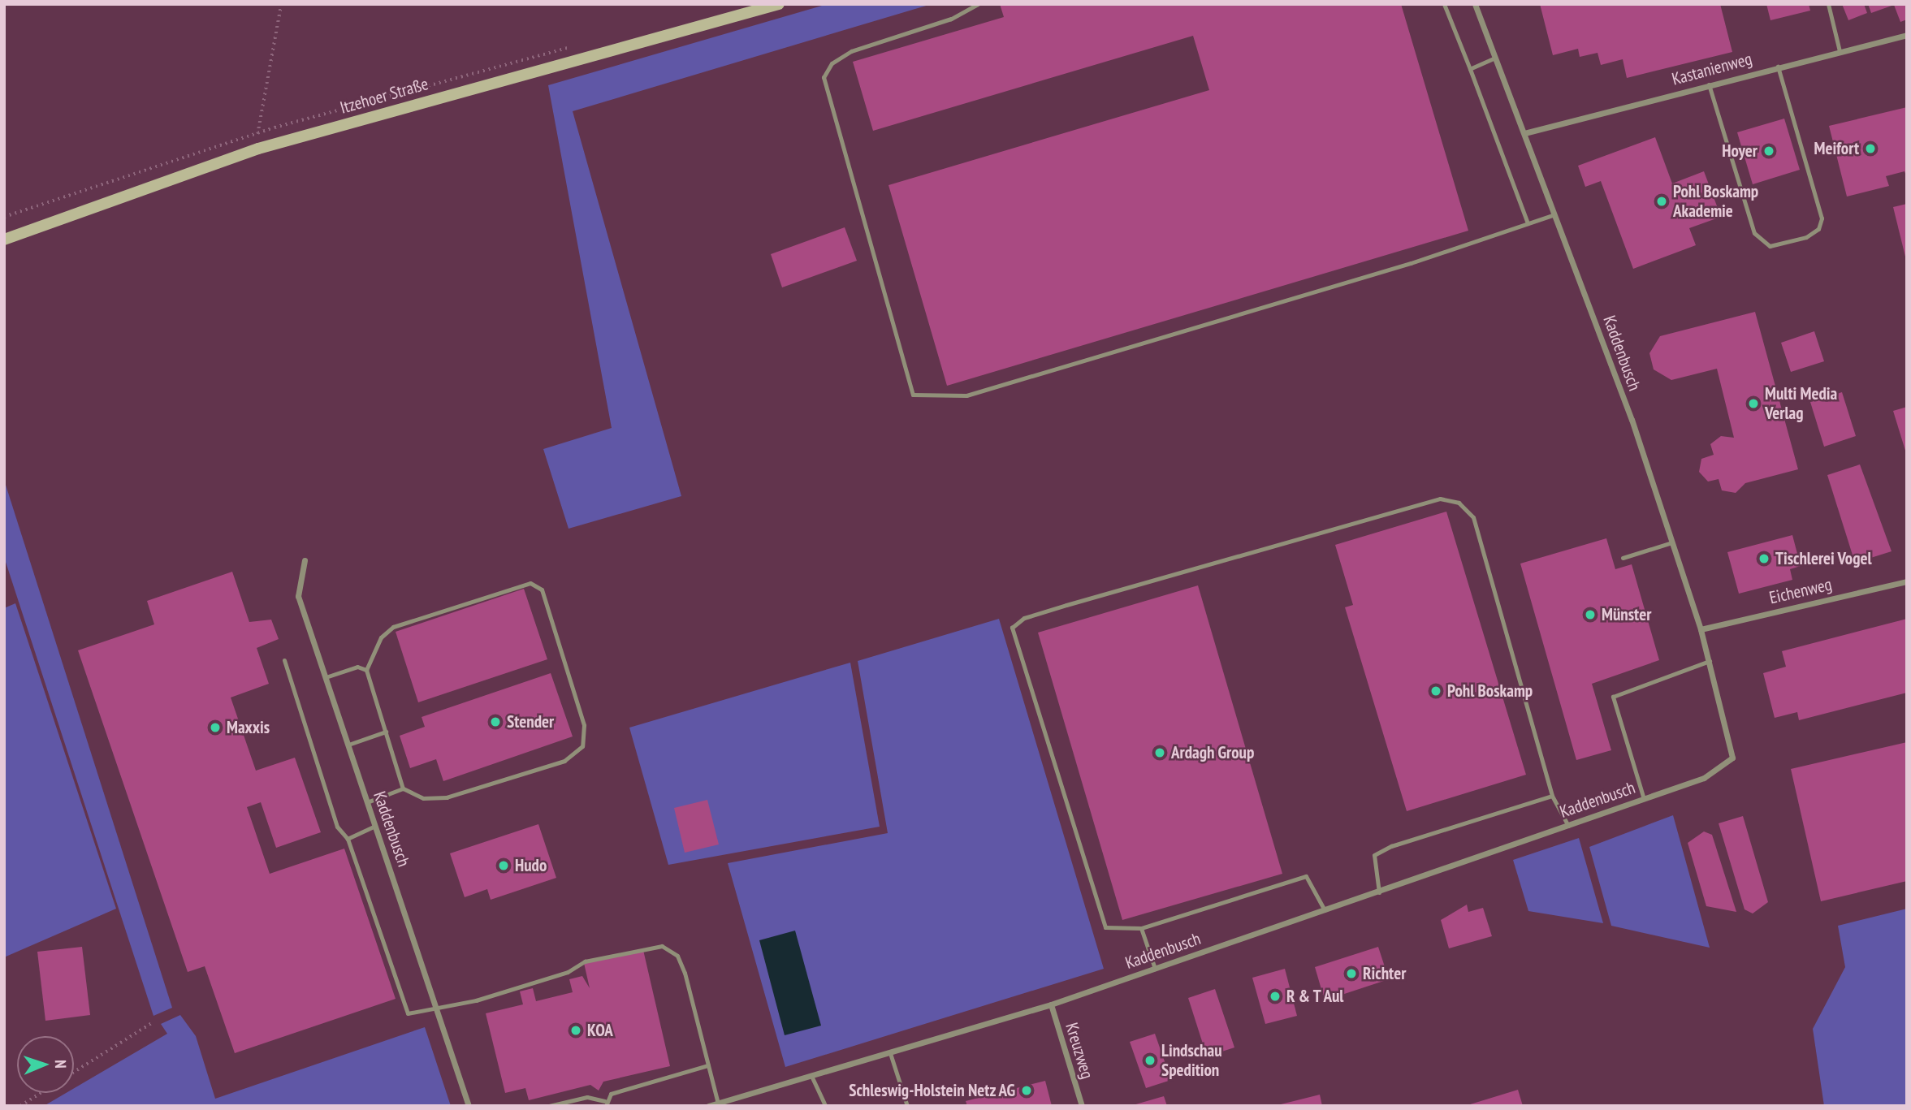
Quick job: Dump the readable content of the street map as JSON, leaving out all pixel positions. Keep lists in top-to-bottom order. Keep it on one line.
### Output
{"streets":{"main road":["Itzehoer Straße"],"street":["Kastanienweg","Kaddenbusch","Eichenweg","Kreuzweg"]},"crossings":[["Kastanienweg","Kaddenbusch"],["Kaddenbusch","Eichenweg"],["Kaddenbusch","Kreuzweg"]],"places":["Meifort","Hoyer","Pohl Boskamp Akademie","Multi Media Verlag","Tischlerei Vogel","Münster","Pohl Boskamp","Stender","Maxxis","Ardagh Group","Hudo","Richter","R & T Aul","KOA","Lindschau Spedition","Schleswig-Holstein Netz AG"],"north":"right"}
